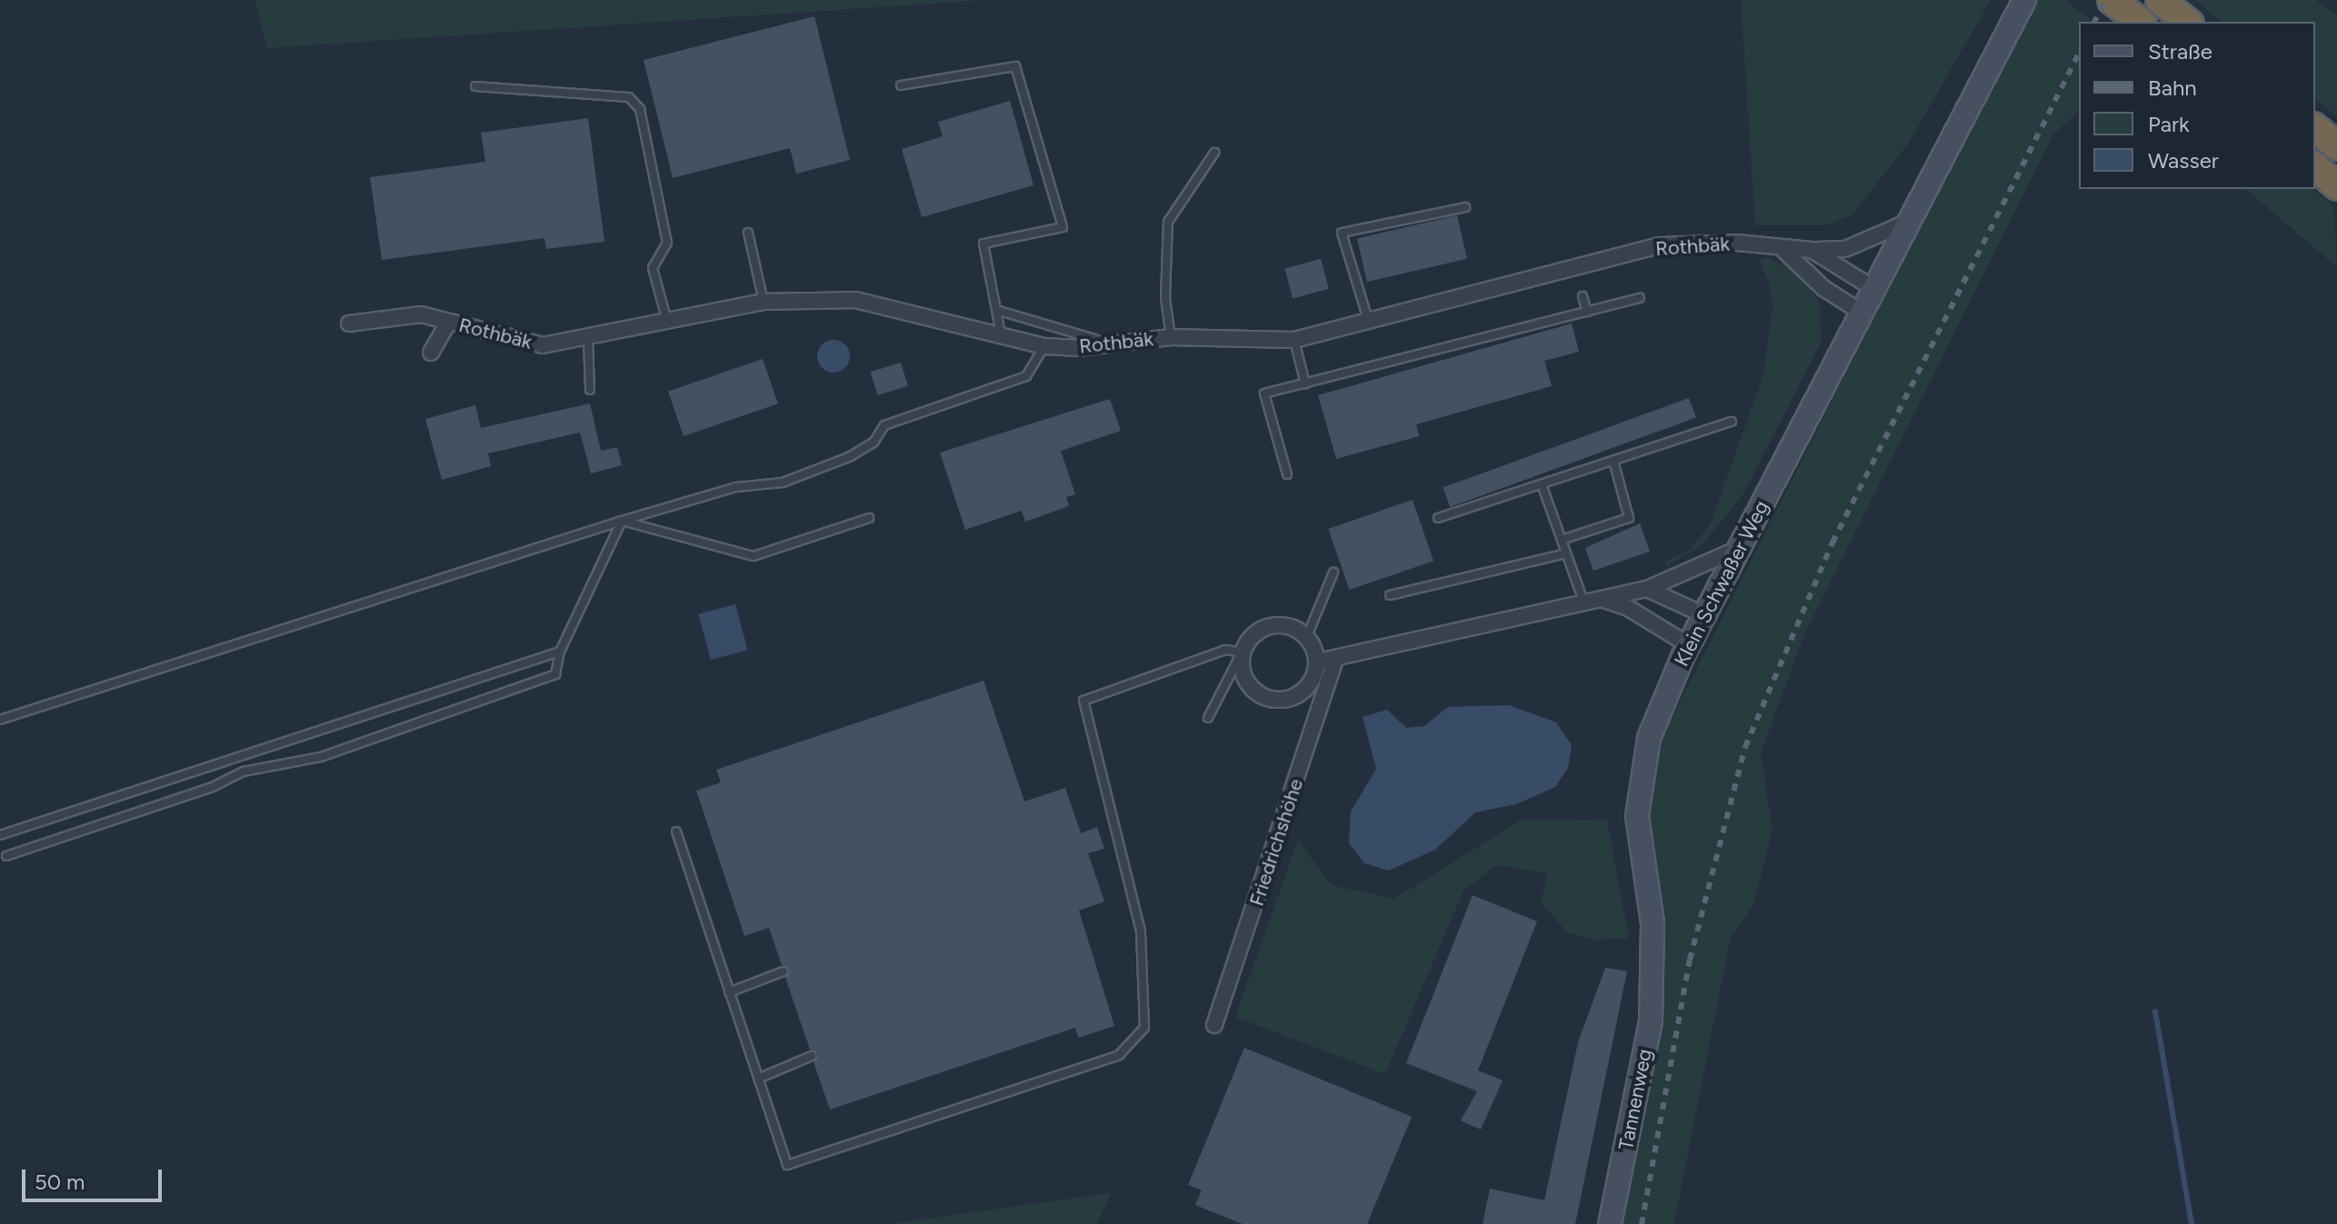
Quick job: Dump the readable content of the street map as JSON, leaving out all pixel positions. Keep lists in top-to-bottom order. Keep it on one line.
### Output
{"streets":{"street":["Rothbäk","Klein Schwaßer Weg","Friedrichshöhe","Tannenweg"]},"crossings":[["Rothbäk","Klein Schwaßer Weg"],["Klein Schwaßer Weg","Tannenweg"]],"legend":["Straße","Bahn","Park","Wasser"],"scale_bar":"50 m"}
